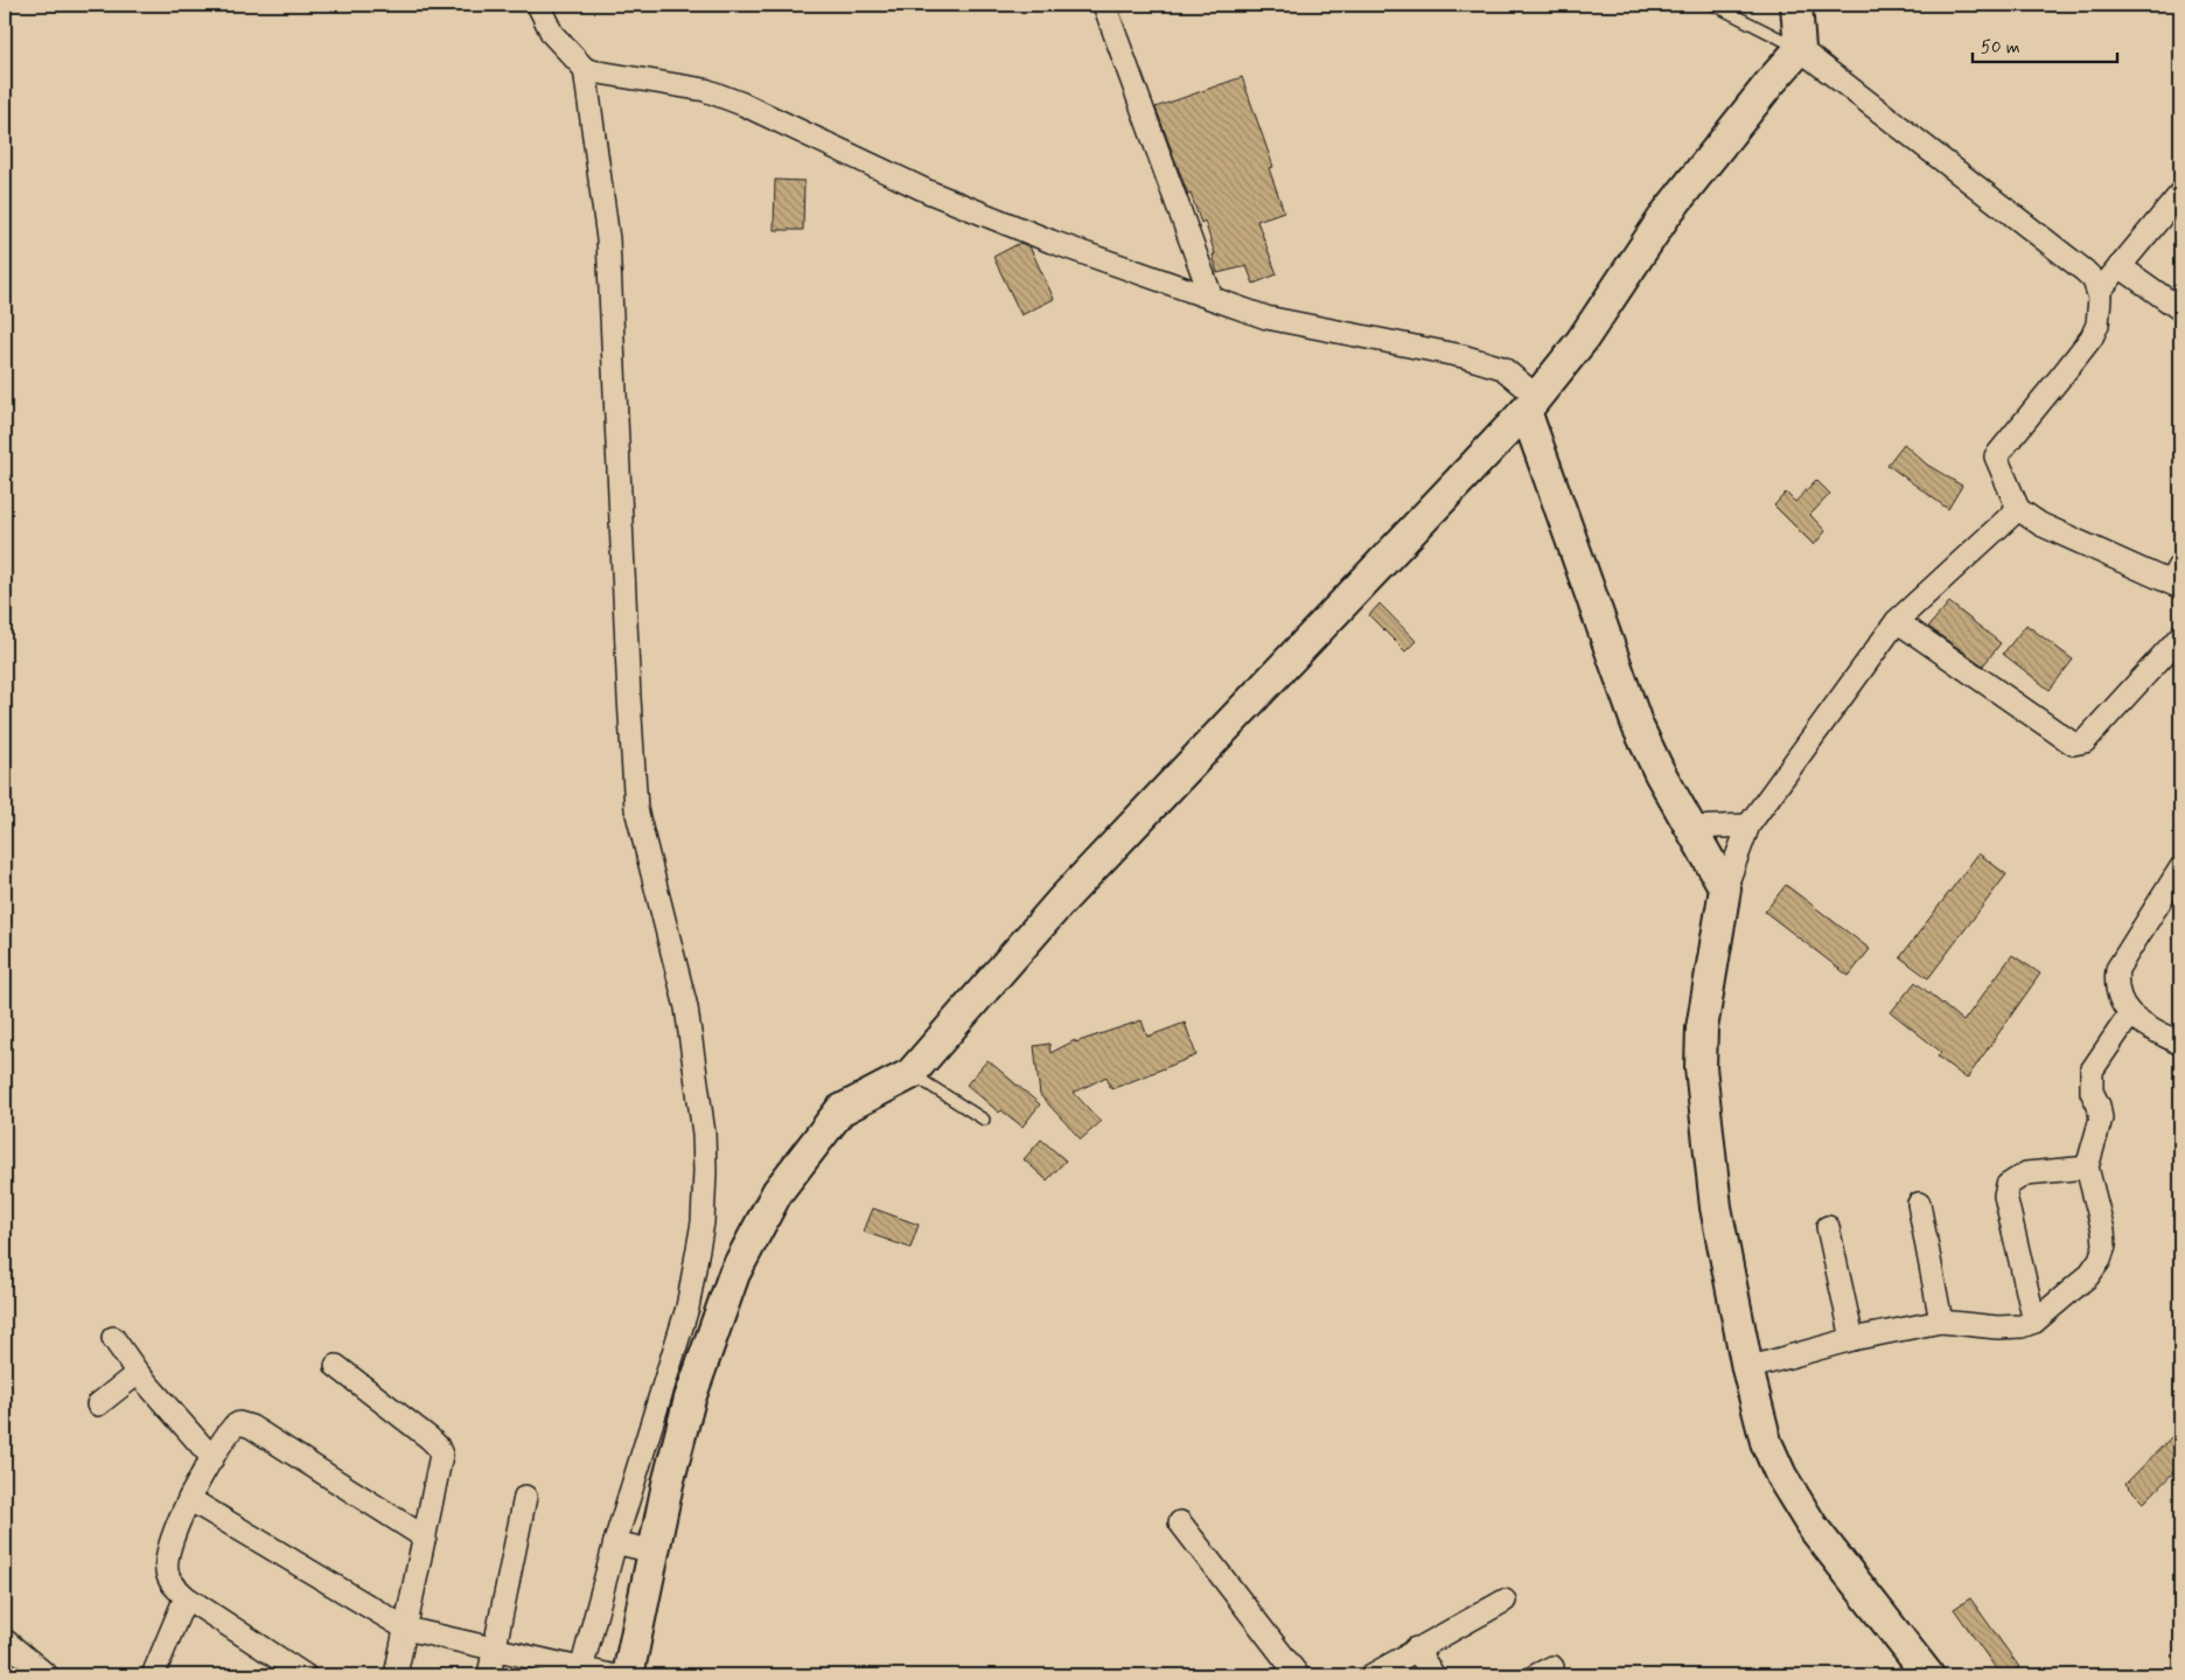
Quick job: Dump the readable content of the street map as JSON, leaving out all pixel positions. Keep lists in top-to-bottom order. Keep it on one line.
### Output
{"scale_bar":"50 m"}
